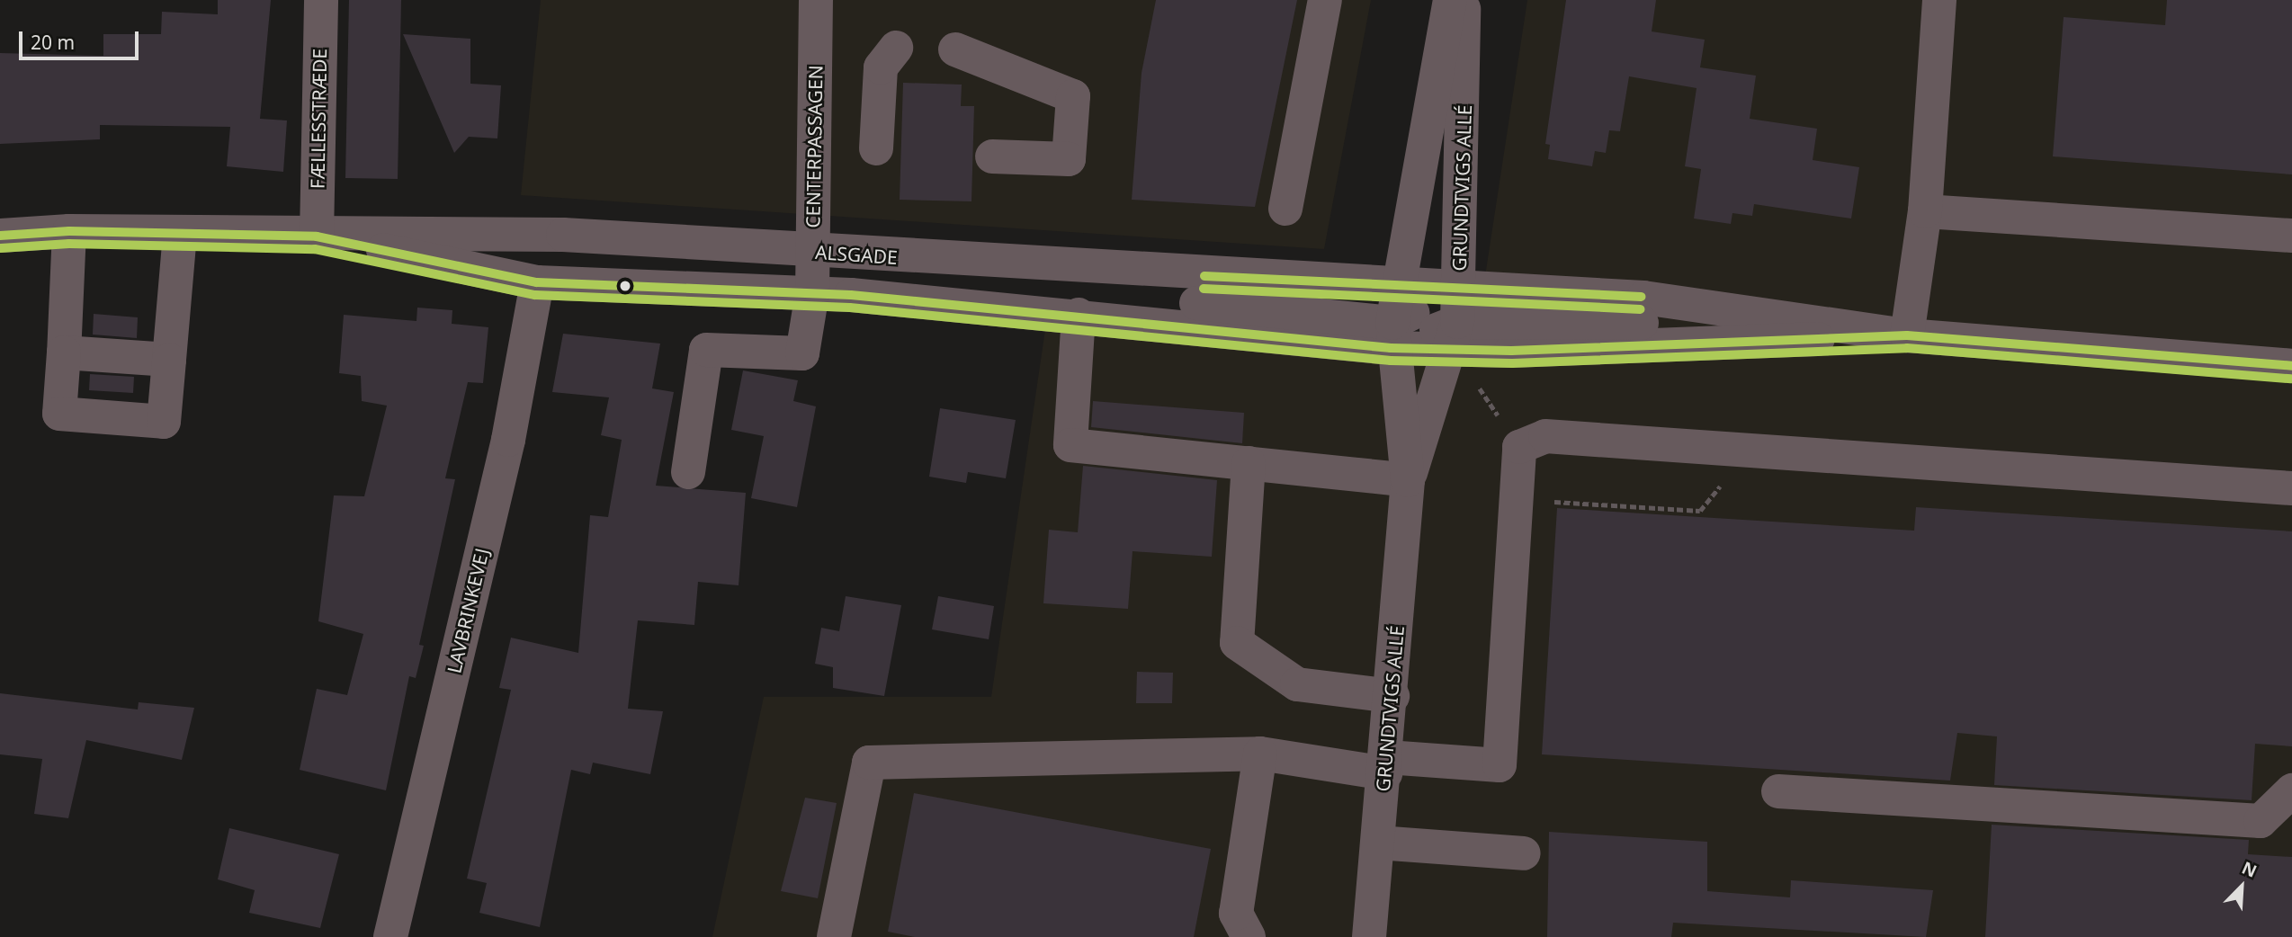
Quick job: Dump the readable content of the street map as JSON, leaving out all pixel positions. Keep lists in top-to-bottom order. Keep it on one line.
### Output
{"streets":{"street":["FÆLLESSTRÆDE","CENTERPASSAGEN","GRUNDTVIGS ALLÉ","ALSGADE","LAVBRINKEVEJ"]},"crossings":[["FÆLLESSTRÆDE","ALSGADE"],["CENTERPASSAGEN","ALSGADE"],["GRUNDTVIGS ALLÉ","ALSGADE"],["ALSGADE","LAVBRINKEVEJ"]],"scale_bar":"20 m","north":"top right"}
